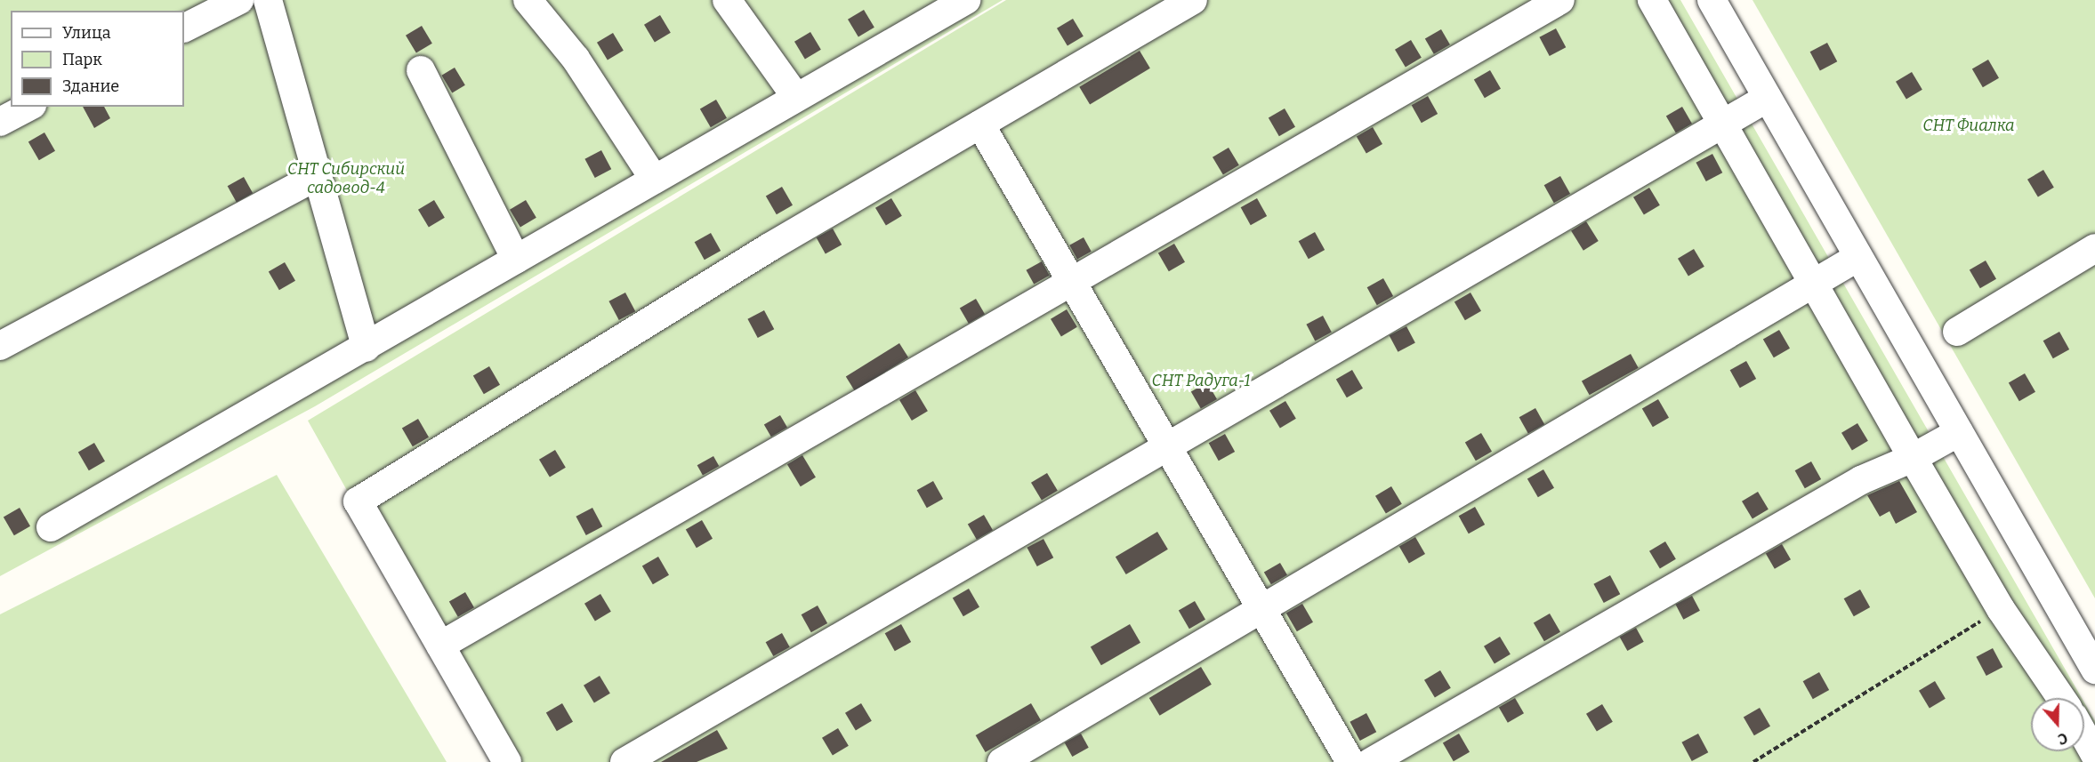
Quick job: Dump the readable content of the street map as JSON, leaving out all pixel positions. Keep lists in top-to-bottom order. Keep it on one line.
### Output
{"parks":["СНТ Фиалка","СНТ Сибирский садовод-4","СНТ Радуга-1"],"legend":["Улица","Парк","Здание"],"north":"bottom"}
